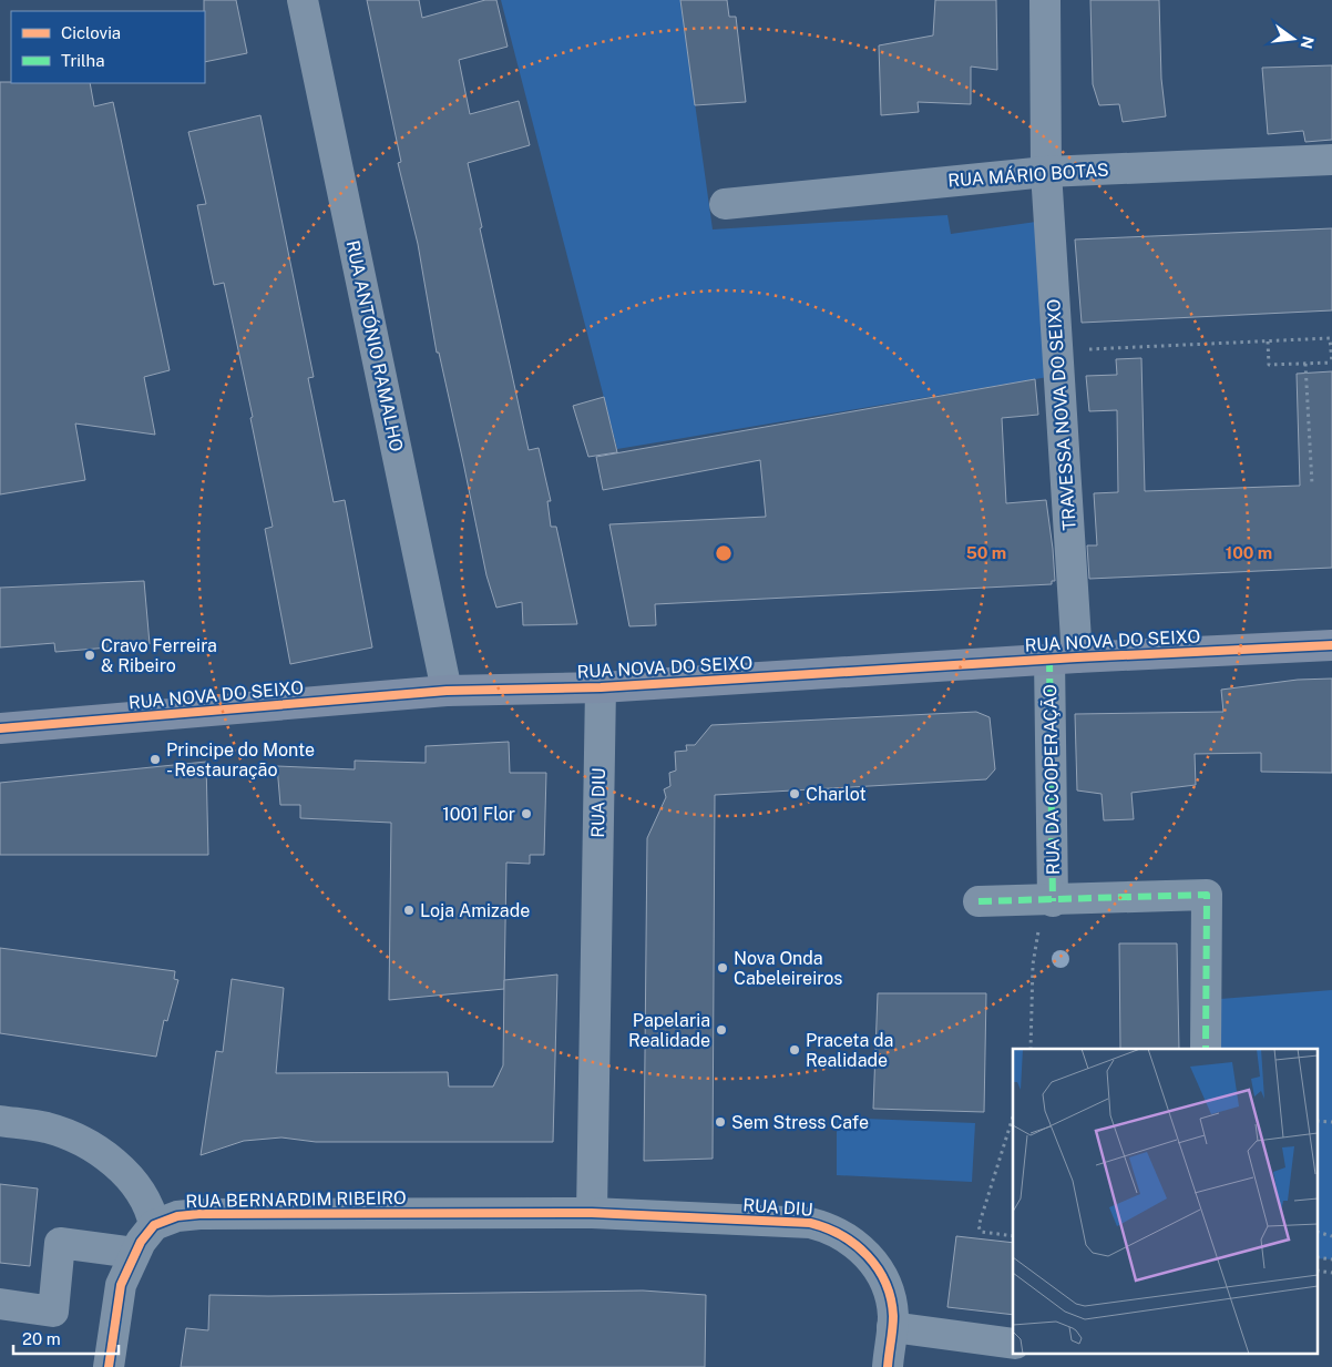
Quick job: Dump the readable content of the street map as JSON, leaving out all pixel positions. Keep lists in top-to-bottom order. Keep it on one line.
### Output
{"streets":{"main road":["RUA NOVA DO SEIXO"],"street":["RUA MÁRIO BOTAS","RUA ANTÓNIO RAMALHO","TRAVESSA NOVA DO SEIXO","RUA DA COOPERAÇÃO","RUA DIU","RUA BERNARDIM RIBEIRO"]},"crossings":[["RUA MÁRIO BOTAS","TRAVESSA NOVA DO SEIXO"],["RUA ANTÓNIO RAMALHO","RUA NOVA DO SEIXO"],["TRAVESSA NOVA DO SEIXO","RUA NOVA DO SEIXO"],["TRAVESSA NOVA DO SEIXO","RUA DA COOPERAÇÃO"],["RUA NOVA DO SEIXO","RUA DA COOPERAÇÃO"],["RUA NOVA DO SEIXO","RUA DIU"],["RUA DIU","RUA BERNARDIM RIBEIRO"]],"places":["Cravo Ferreira & Ribeiro","Principe do Monte - Restauração","Charlot","1001 Flor","Loja Amizade","Nova Onda Cabeleireiros","Papelaria Realidade","Praceta da Realidade","Sem Stress Cafe"],"legend":["Ciclovia","Trilha"],"scale_bar":"20 m","north":"right","rings":["50 m","100 m"]}
